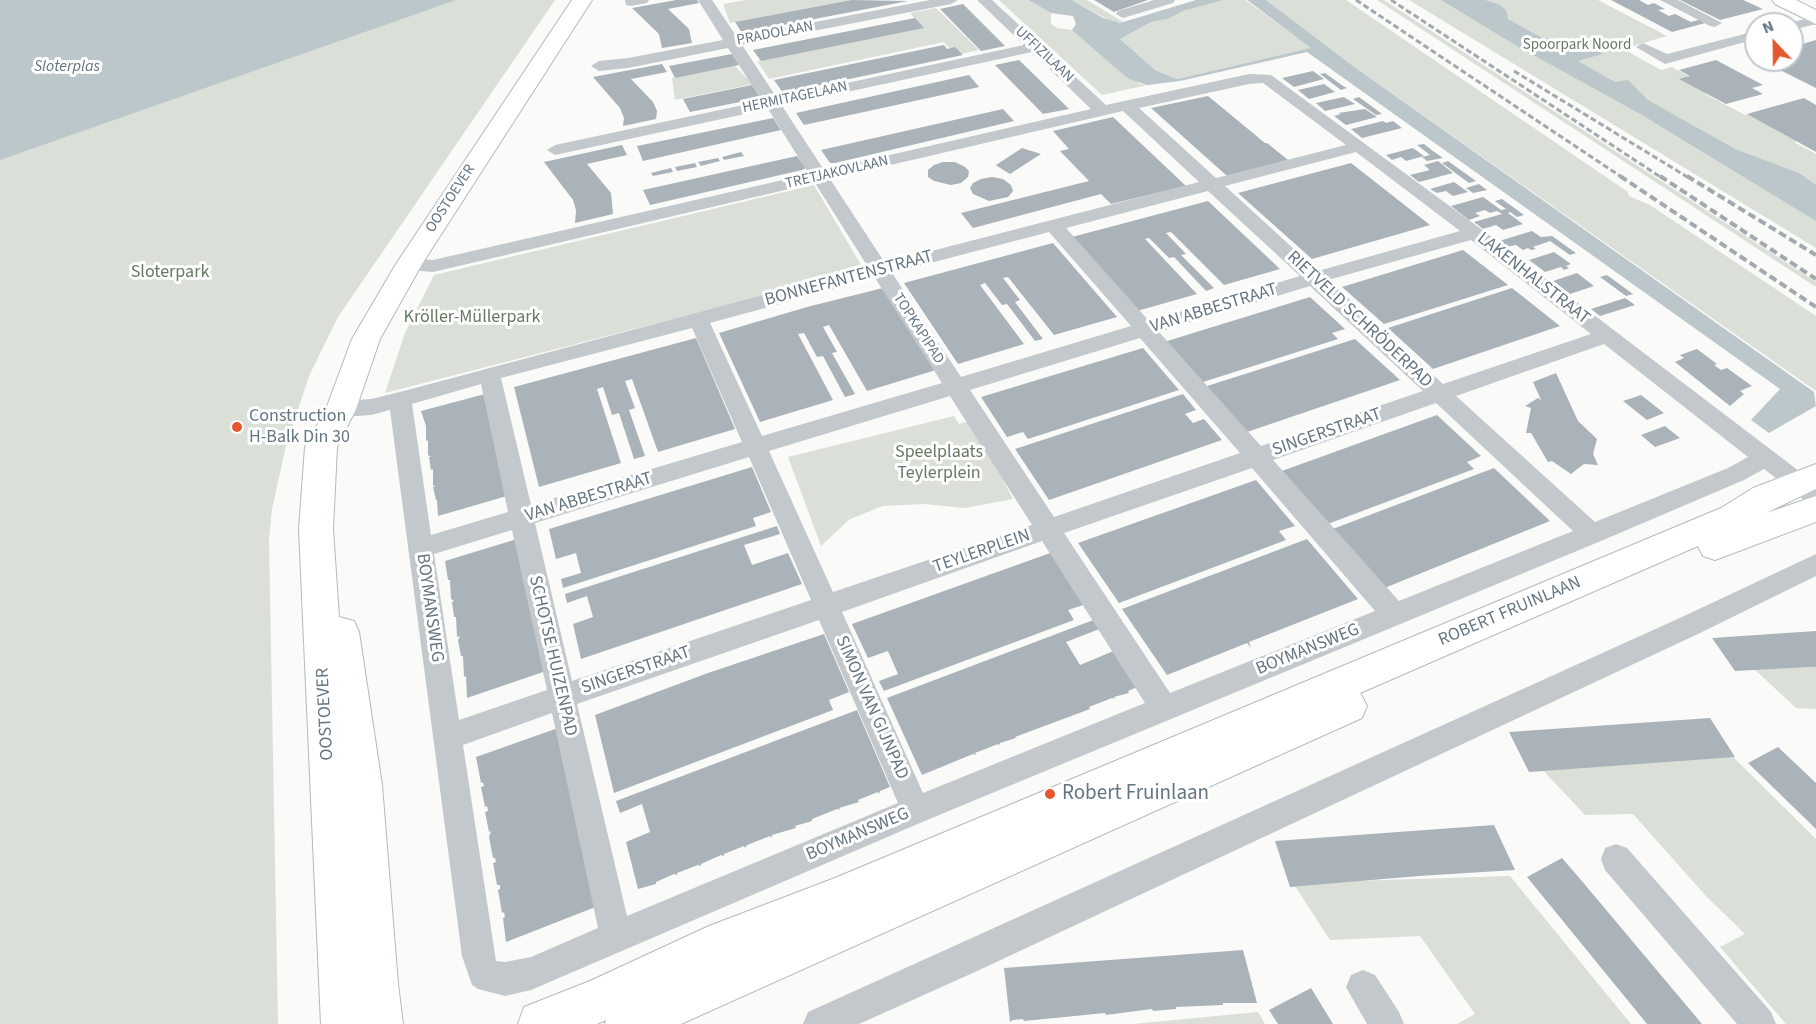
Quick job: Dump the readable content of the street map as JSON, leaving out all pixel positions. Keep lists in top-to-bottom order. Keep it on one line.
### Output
{"streets":{"main road":["OOSTOEVER","ROBERT FRUINLAAN"],"street":["PRADOLAAN","UFFIZILAAN","HERMITAGELAAN","TRETJAKOVLAAN","BONNEFANTENSTRAAT","LAKENHALSTRAAT","VAN ABBESTRAAT","RIETVELD SCHRÖDERPAD","TOPKAPIPAD","SINGERSTRAAT","TEYLERPLEIN","BOYMANSWEG","SCHOTSE HUIZENPAD","SIMON VAN GIJNPAD"]},"crossings":[["PRADOLAAN","TOPKAPIPAD"],["UFFIZILAAN","HERMITAGELAAN"],["UFFIZILAAN","TRETJAKOVLAAN"],["HERMITAGELAAN","TOPKAPIPAD"],["TRETJAKOVLAAN","OOSTOEVER"],["TRETJAKOVLAAN","LAKENHALSTRAAT"],["TRETJAKOVLAAN","RIETVELD SCHRÖDERPAD"],["TRETJAKOVLAAN","TOPKAPIPAD"],["OOSTOEVER","BONNEFANTENSTRAAT"],["BONNEFANTENSTRAAT","LAKENHALSTRAAT"],["BONNEFANTENSTRAAT","RIETVELD SCHRÖDERPAD"],["BONNEFANTENSTRAAT","TOPKAPIPAD"],["BONNEFANTENSTRAAT","BOYMANSWEG"],["BONNEFANTENSTRAAT","SCHOTSE HUIZENPAD"],["LAKENHALSTRAAT","VAN ABBESTRAAT"],["LAKENHALSTRAAT","SINGERSTRAAT"],["LAKENHALSTRAAT","BOYMANSWEG"],["LAKENHALSTRAAT","ROBERT FRUINLAAN"],["VAN ABBESTRAAT","RIETVELD SCHRÖDERPAD"],["VAN ABBESTRAAT","TOPKAPIPAD"],["VAN ABBESTRAAT","TEYLERPLEIN"],["VAN ABBESTRAAT","BOYMANSWEG"],["VAN ABBESTRAAT","SCHOTSE HUIZENPAD"],["RIETVELD SCHRÖDERPAD","SINGERSTRAAT"],["RIETVELD SCHRÖDERPAD","BOYMANSWEG"],["TOPKAPIPAD","TEYLERPLEIN"],["SINGERSTRAAT","TEYLERPLEIN"],["SINGERSTRAAT","BOYMANSWEG"],["SINGERSTRAAT","SCHOTSE HUIZENPAD"],["SINGERSTRAAT","SIMON VAN GIJNPAD"],["TEYLERPLEIN","SIMON VAN GIJNPAD"],["BOYMANSWEG","SCHOTSE HUIZENPAD"],["BOYMANSWEG","SIMON VAN GIJNPAD"]],"water":["Sloterplas"],"parks":["Spoorpark Noord","Sloterpark","Kröller-Müllerpark","Speelplaats Teylerplein"],"places":["Construction H-Balk Din 30","Robert Fruinlaan"],"north":"top"}
